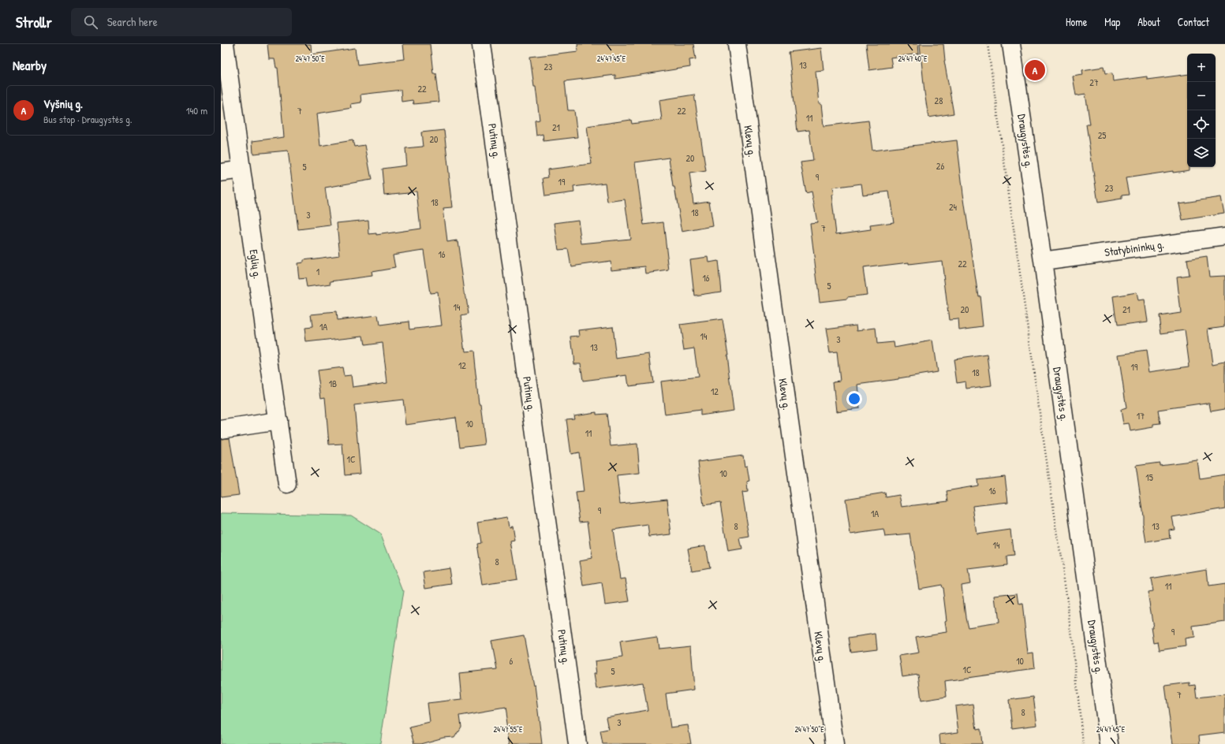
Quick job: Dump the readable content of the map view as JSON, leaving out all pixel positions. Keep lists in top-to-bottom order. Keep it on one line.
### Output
{"streets":{"street":["Putinų g.","Klevų g.","Draugystės g.","Statybininkų g.","Eglių g."]},"crossings":[["Draugystės g.","Statybininkų g."]],"house_numbers":["13","23","27","22","28","7","22","11","21","25","20","20","26","5","9","19","23","18","24","18","3","7","16","22","1","16","5","14","20","21","1A","14","3","13","12","19","18","1B","12","17","10","11","1C","10","15","16","9","1A","8","13","14","8","11","9","6","10","1C","5","7","8","3"],"page":{"header":"Strollr","search":"Search here","nav":["Home","Map","About","Contact"],"heading":"Nearby","map_buttons":["+","−"],"pins":"A","list":[{"mark":"A","name":"Vyšnių g.","note":"Bus stop · Draugystės g.","value":"140 m"}]},"coordinates":["24°47'50\"E","24°47'45\"E","24°47'40\"E","24°47'55\"E"]}
